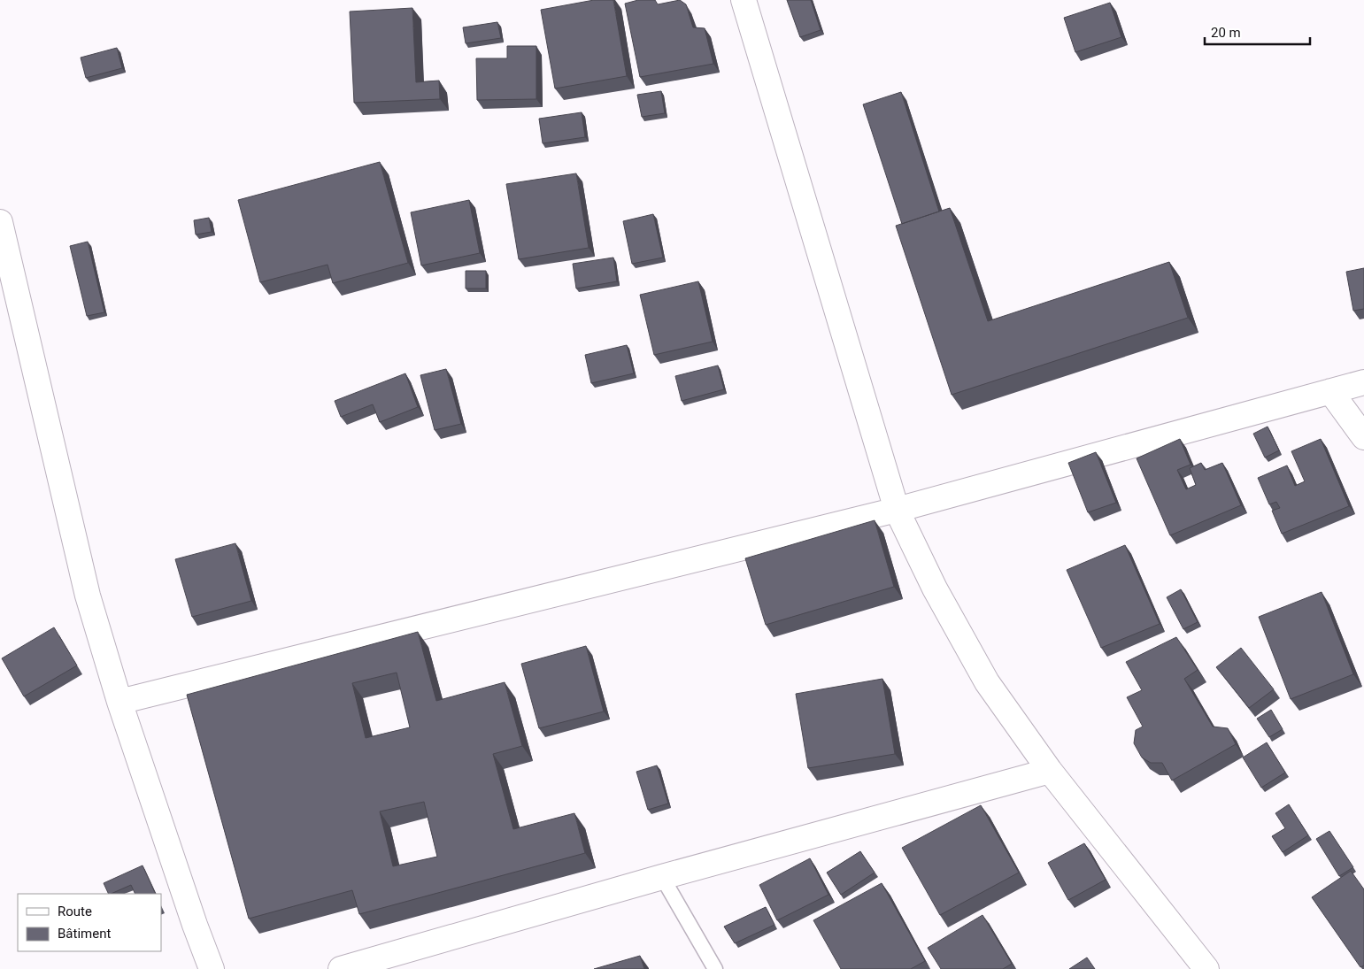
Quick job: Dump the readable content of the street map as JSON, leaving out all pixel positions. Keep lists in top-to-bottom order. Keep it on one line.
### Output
{"legend":["Route","Bâtiment"],"scale_bar":"20 m"}
